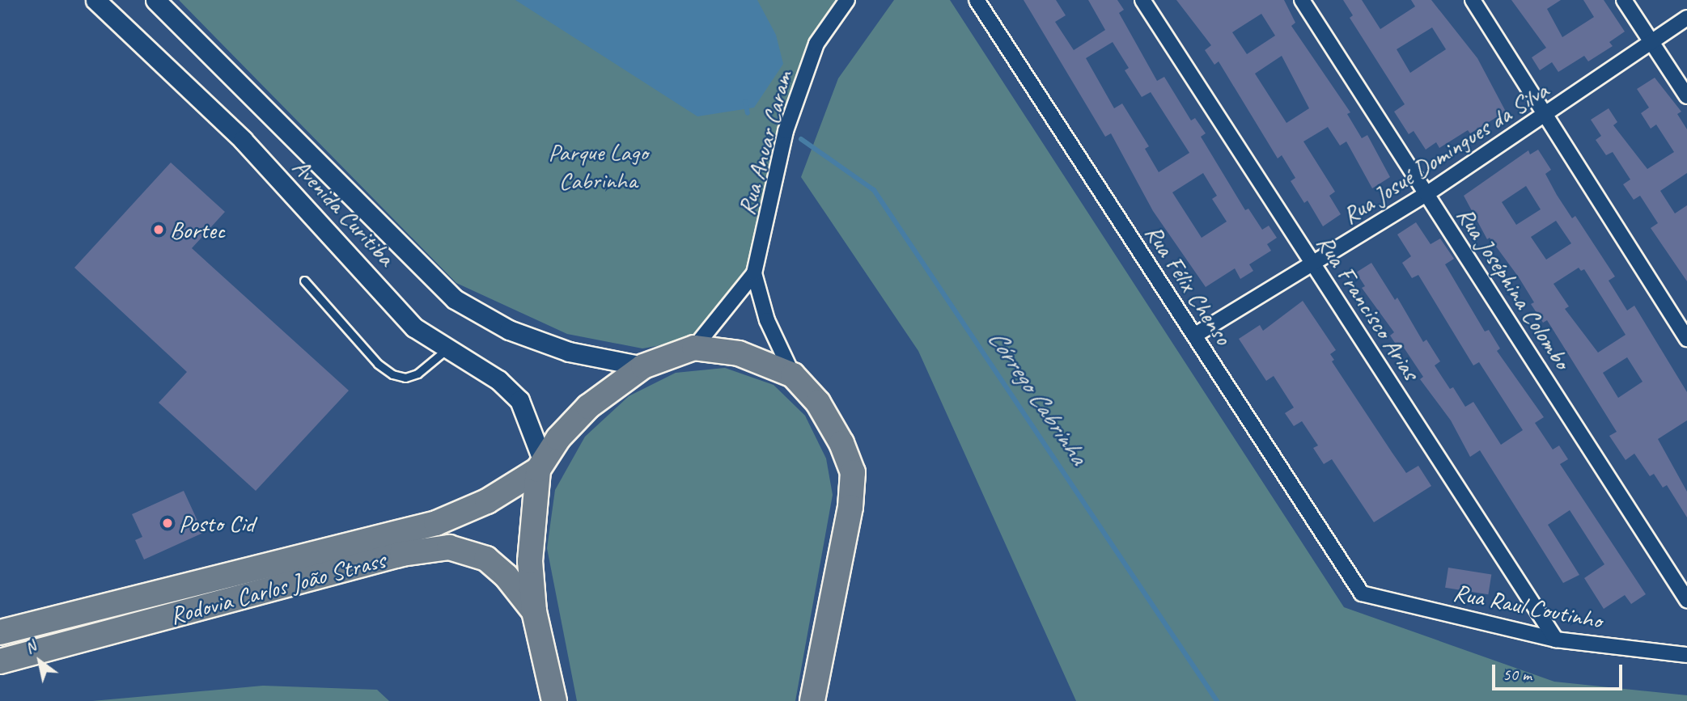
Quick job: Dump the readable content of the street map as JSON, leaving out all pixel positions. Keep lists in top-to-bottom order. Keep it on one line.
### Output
{"streets":{"highway":["Rodovia Carlos João Strass"],"street":["Rua Anuar Caram","Rua Josué Domingues da Silva","Avenida Curitiba","Rua Félix Chenso","Rua Joséphina Colombo","Rua Francisco Arias","Rua Raul Coutinho"]},"crossings":[["Rua Josué Domingues da Silva","Rua Félix Chenso"],["Rua Josué Domingues da Silva","Rua Joséphina Colombo"],["Rua Josué Domingues da Silva","Rua Francisco Arias"],["Avenida Curitiba","Rodovia Carlos João Strass"],["Rua Félix Chenso","Rua Raul Coutinho"],["Rua Francisco Arias","Rua Raul Coutinho"]],"water":["Córrego Cabrinha"],"parks":["Parque Lago Cabrinha"],"places":["Bortec","Posto Cid"],"scale_bar":"50 m","north":"top left"}
